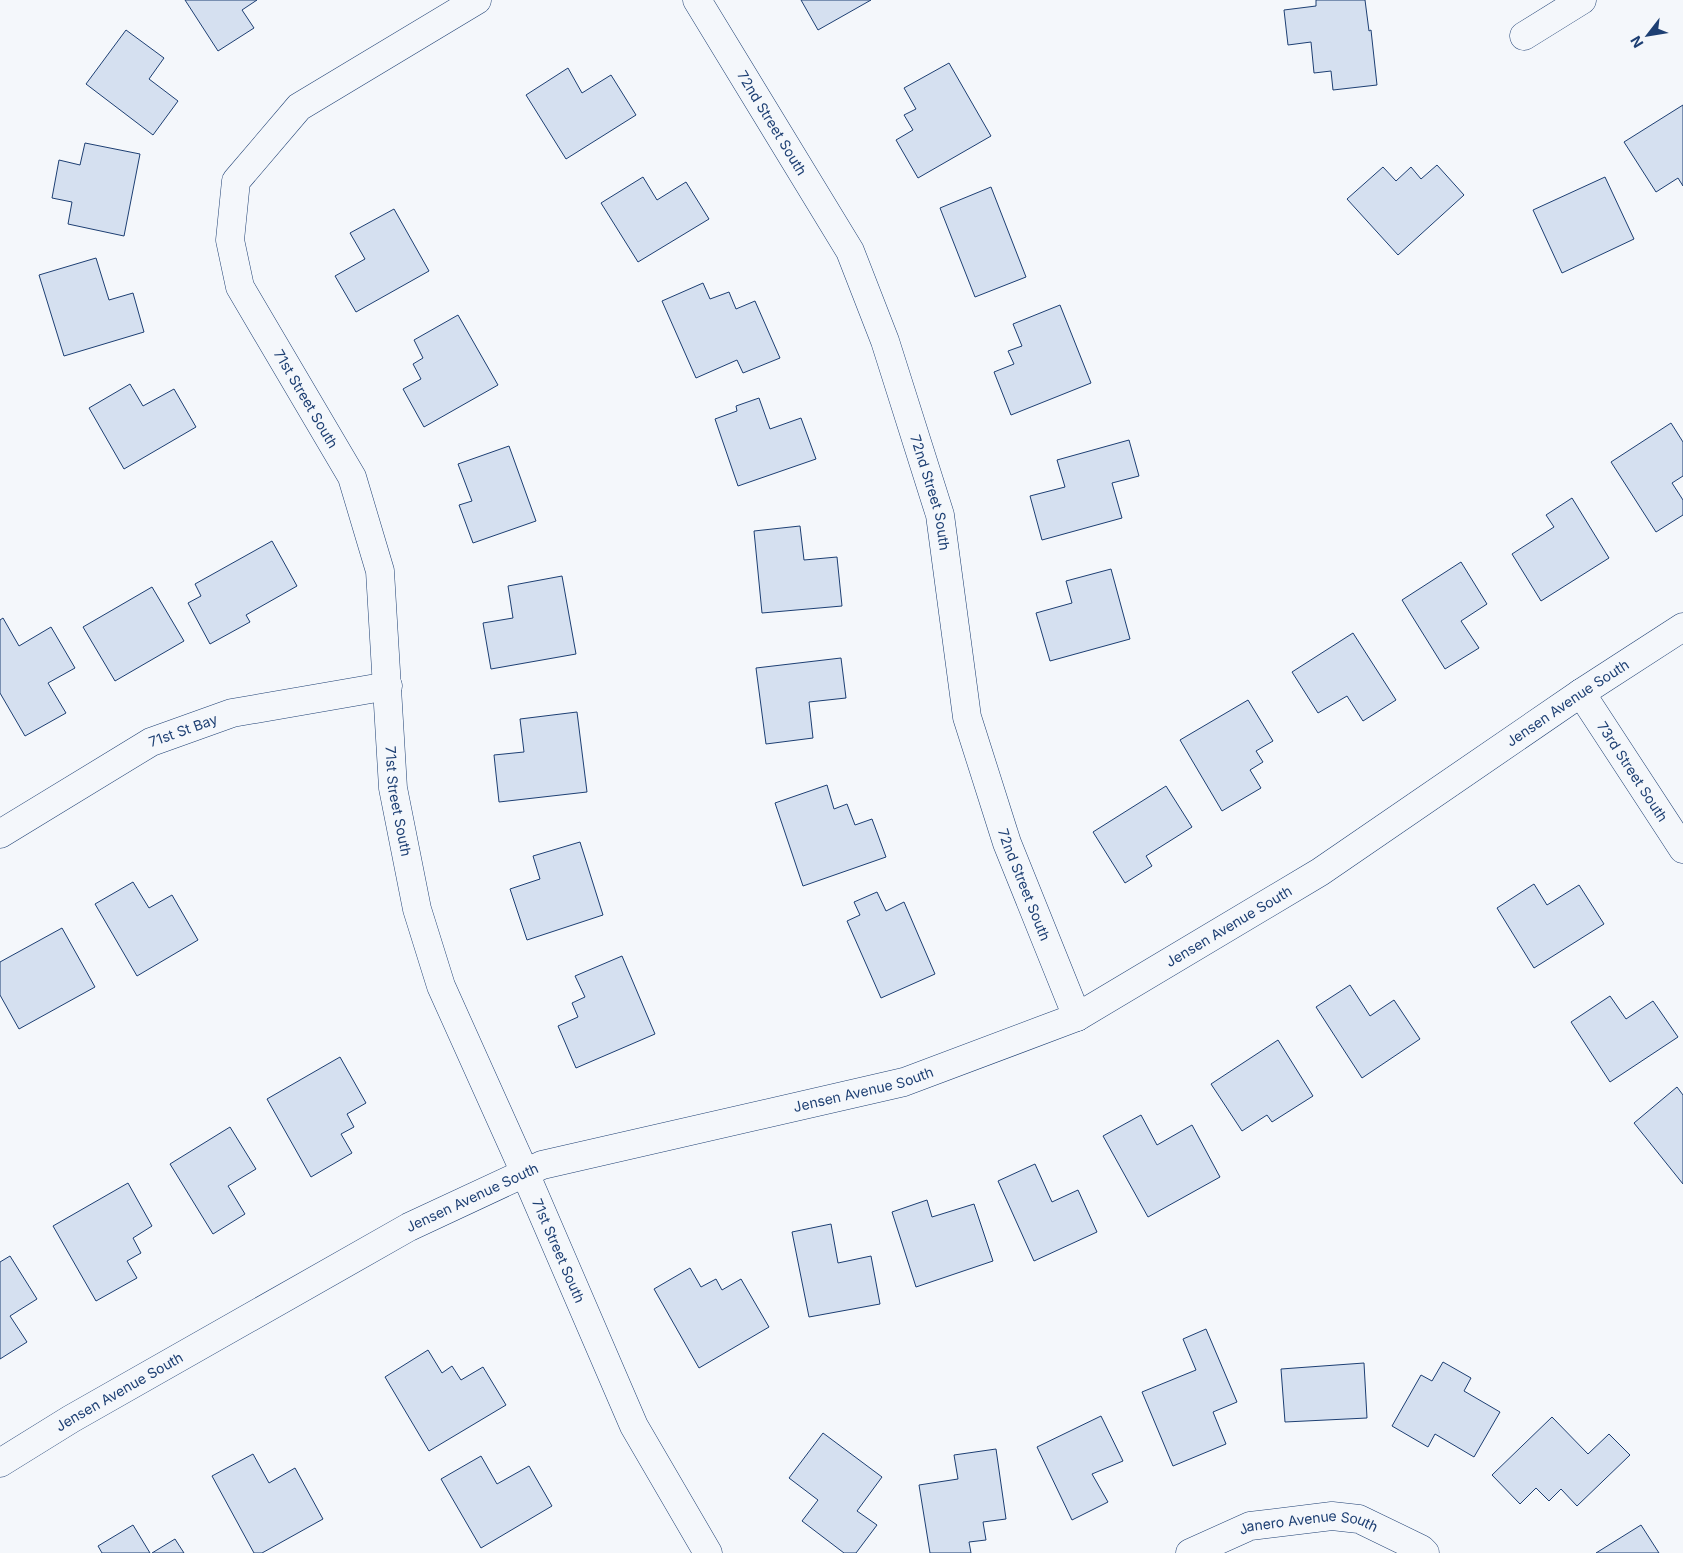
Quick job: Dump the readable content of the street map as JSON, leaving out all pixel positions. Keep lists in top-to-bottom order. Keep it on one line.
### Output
{"streets":{"street":["72nd Street South","71st Street South","Jensen Avenue South","71st St Bay","73rd Street South","Janero Avenue South"]},"crossings":[["72nd Street South","Jensen Avenue South"],["71st Street South","Jensen Avenue South"],["71st Street South","71st St Bay"],["Jensen Avenue South","73rd Street South"]],"north":"bottom left"}
